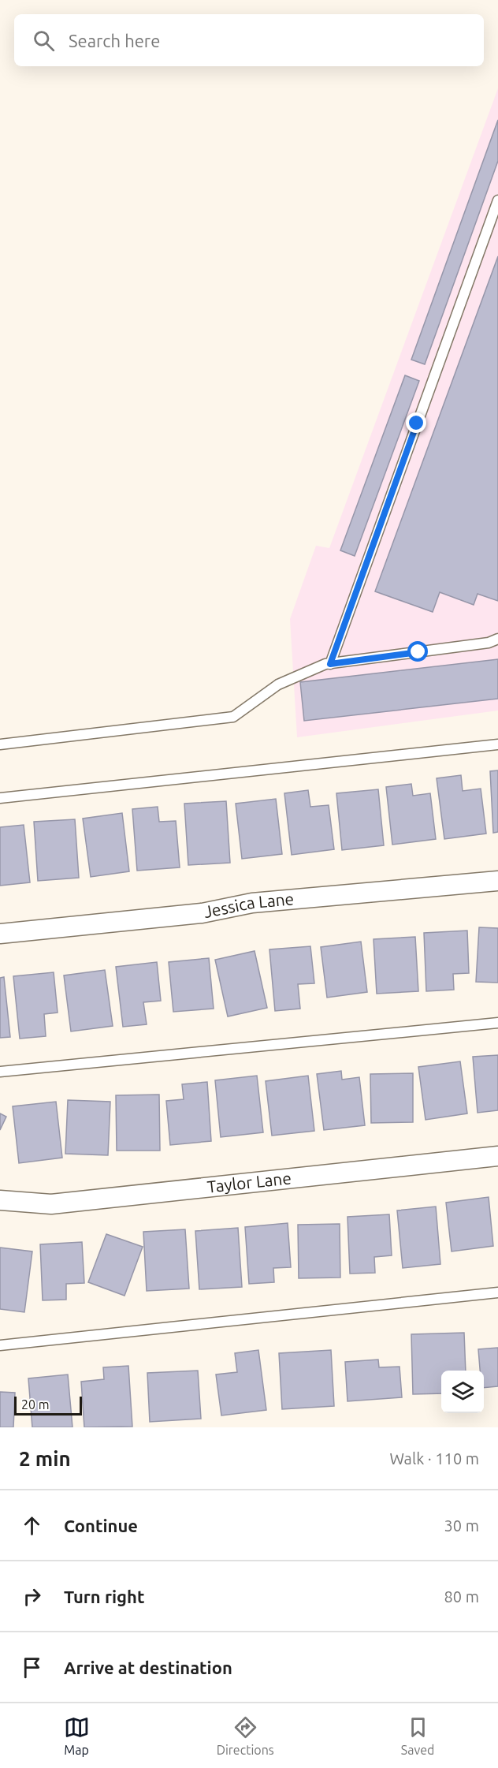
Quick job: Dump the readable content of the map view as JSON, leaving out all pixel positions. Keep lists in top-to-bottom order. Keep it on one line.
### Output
{"streets":{"street":["Jessica Lane","Taylor Lane"]},"scale_bar":"20 m","page":{"search":"Search here","scale":"20 m","heading":["2 min","Walk · 110 m"],"list":[["Continue","30 m"],["Turn right","80 m"],"Arrive at destination"],"nav":["Map","Directions","Saved"]}}
